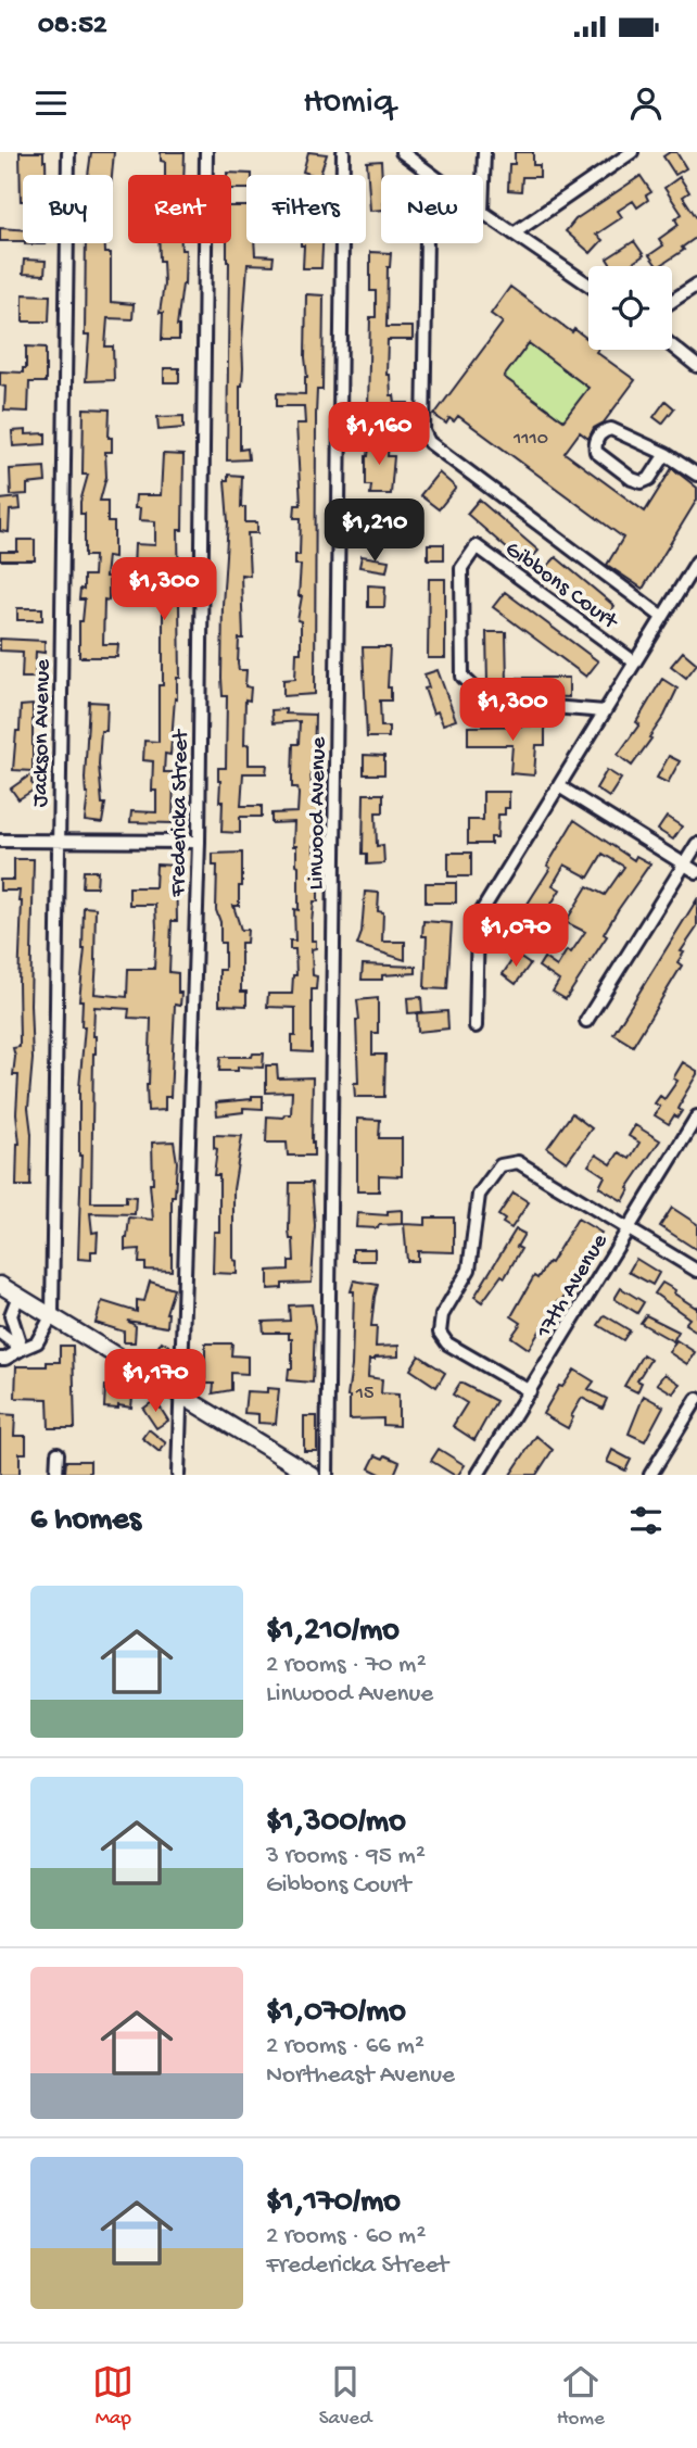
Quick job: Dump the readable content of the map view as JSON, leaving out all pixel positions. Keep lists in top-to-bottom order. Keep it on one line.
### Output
{"streets":{"street":["Gibbons Court","Jackson Avenue","Fredericka Street","Linwood Avenue","17th Avenue"]},"house_numbers":["1110","15"],"page":{"status":"08:52","header":"Homiq","chip":["Buy","Rent","Filters","New"],"price":["$1,160","$1,210","$1,300","$1,300","$1,070","$1,170"],"heading":"6 homes","list":[{"name":"$1,210/mo","note":"2 rooms · 70 m² · Linwood Avenue"},{"name":"$1,300/mo","note":"3 rooms · 95 m² · Gibbons Court"},{"name":"$1,070/mo","note":"2 rooms · 66 m² · Northeast Avenue"},{"name":"$1,170/mo","note":"2 rooms · 60 m² · Fredericka Street"}],"tabs":["Map","Saved","Home"]}}
